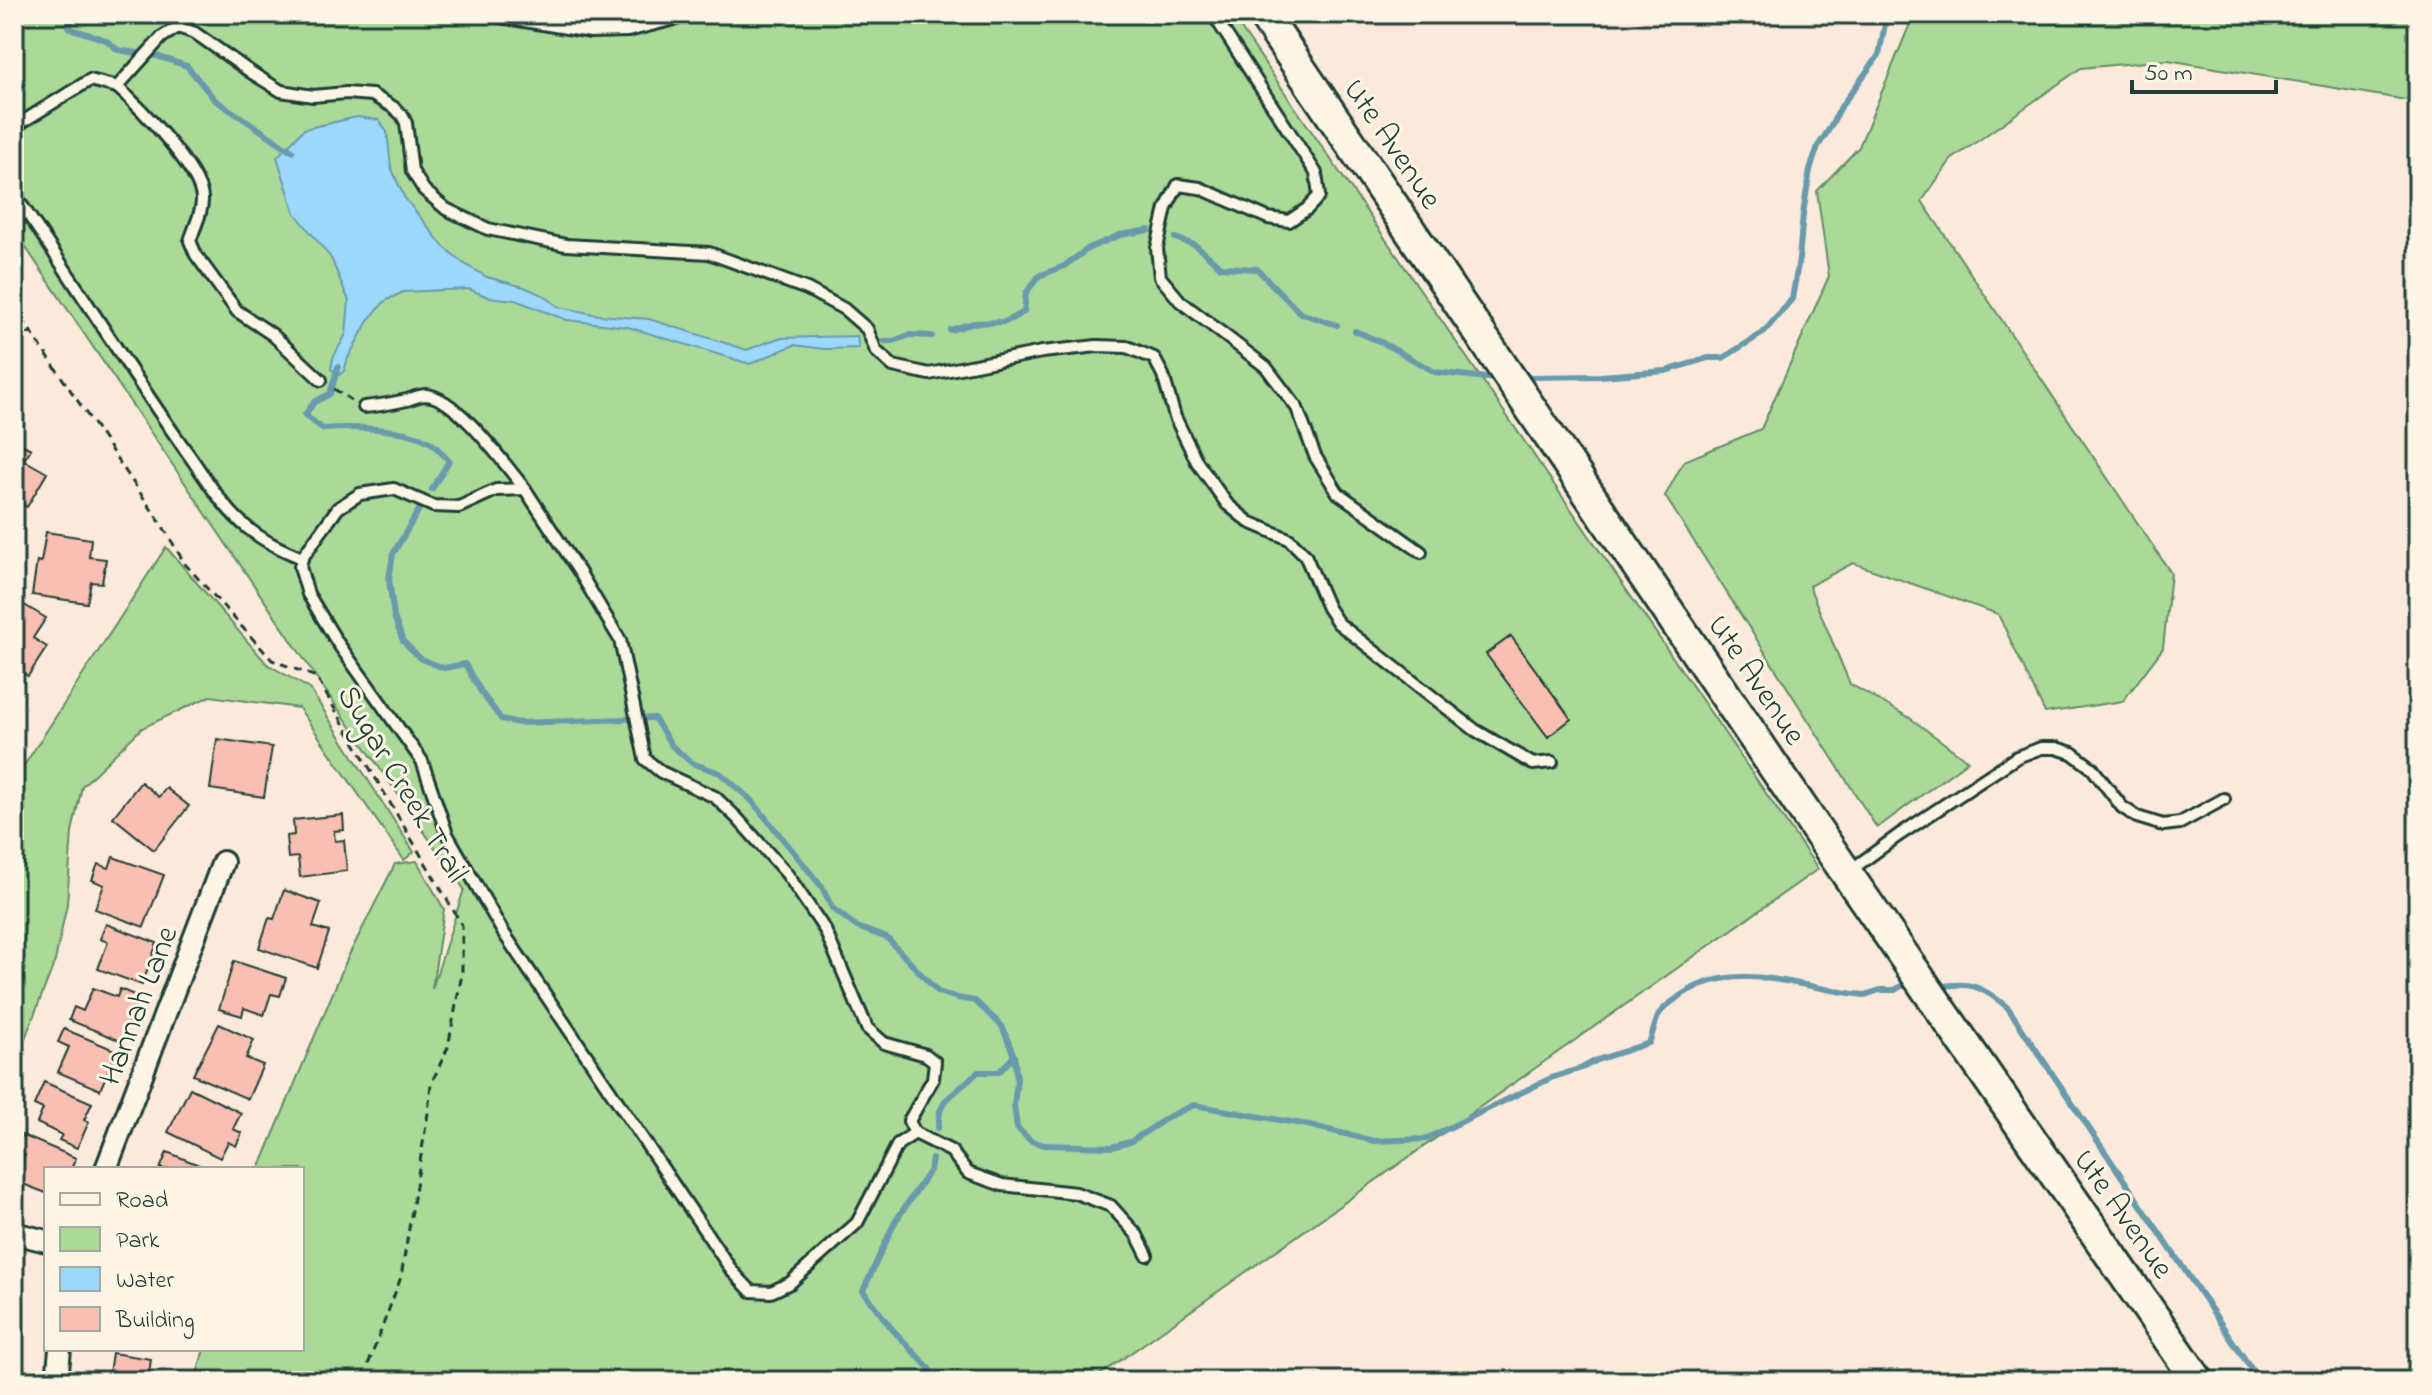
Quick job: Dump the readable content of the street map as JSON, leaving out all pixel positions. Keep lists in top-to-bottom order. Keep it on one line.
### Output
{"streets":{"main road":["Ute Avenue"],"street":["Hannah Lane"],"path":["Sugar Creek Trail"]},"legend":["Road","Park","Water","Building"],"scale_bar":"50 m"}
